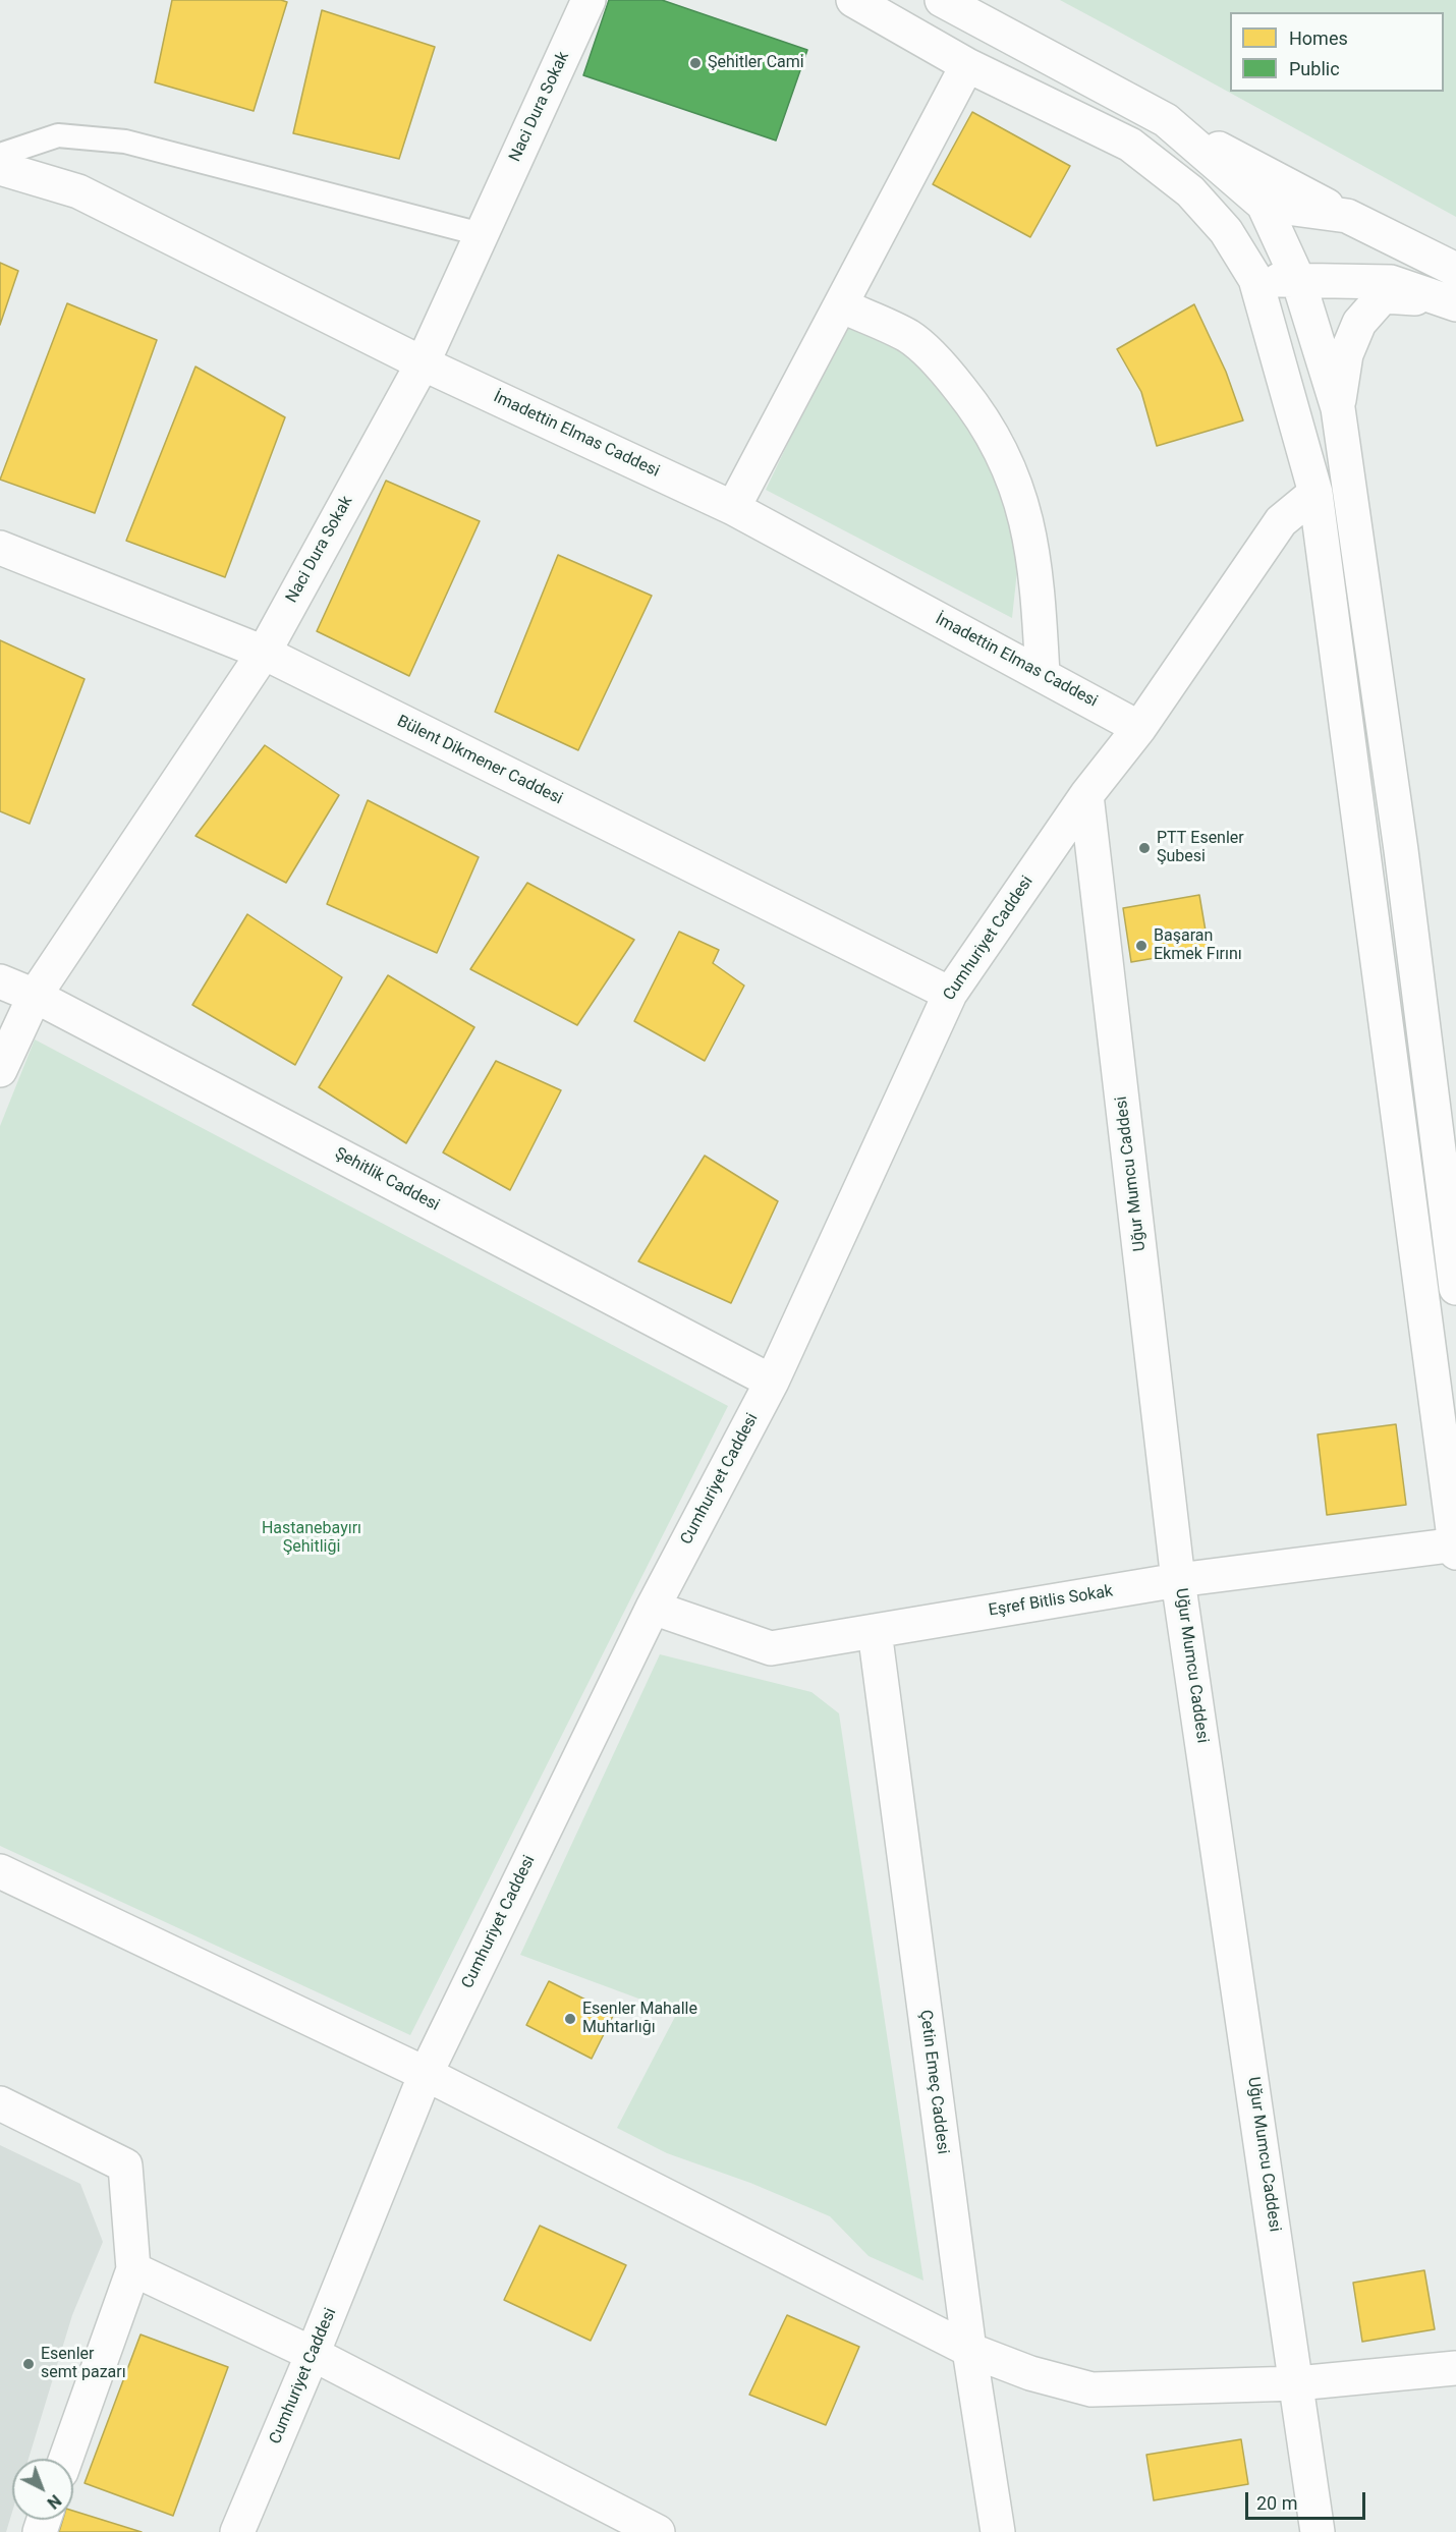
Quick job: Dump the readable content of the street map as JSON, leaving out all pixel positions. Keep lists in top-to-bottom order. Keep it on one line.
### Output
{"streets":{"street":["Naci Dura Sokak","İmadettin Elmas Caddesi","Bülent Dikmener Caddesi","Cumhuriyet Caddesi","Uğur Mumcu Caddesi","Şehitlik Caddesi","Eşref Bitlis Sokak","Çetin Emeç Caddesi"]},"crossings":[["Naci Dura Sokak","İmadettin Elmas Caddesi"],["Naci Dura Sokak","Bülent Dikmener Caddesi"],["Naci Dura Sokak","Şehitlik Caddesi"],["İmadettin Elmas Caddesi","Cumhuriyet Caddesi"],["Bülent Dikmener Caddesi","Cumhuriyet Caddesi"],["Cumhuriyet Caddesi","Uğur Mumcu Caddesi"],["Cumhuriyet Caddesi","Şehitlik Caddesi"],["Cumhuriyet Caddesi","Eşref Bitlis Sokak"],["Uğur Mumcu Caddesi","Eşref Bitlis Sokak"],["Eşref Bitlis Sokak","Çetin Emeç Caddesi"]],"parks":["Hastanebayırı Şehitliği"],"places":["Şehitler Cami","PTT Esenler Şubesi","Başaran Ekmek Fırını","Esenler Mahalle Muhtarlığı","Esenler semt pazarı"],"legend":["Homes","Public"],"scale_bar":"20 m","north":"bottom right"}
